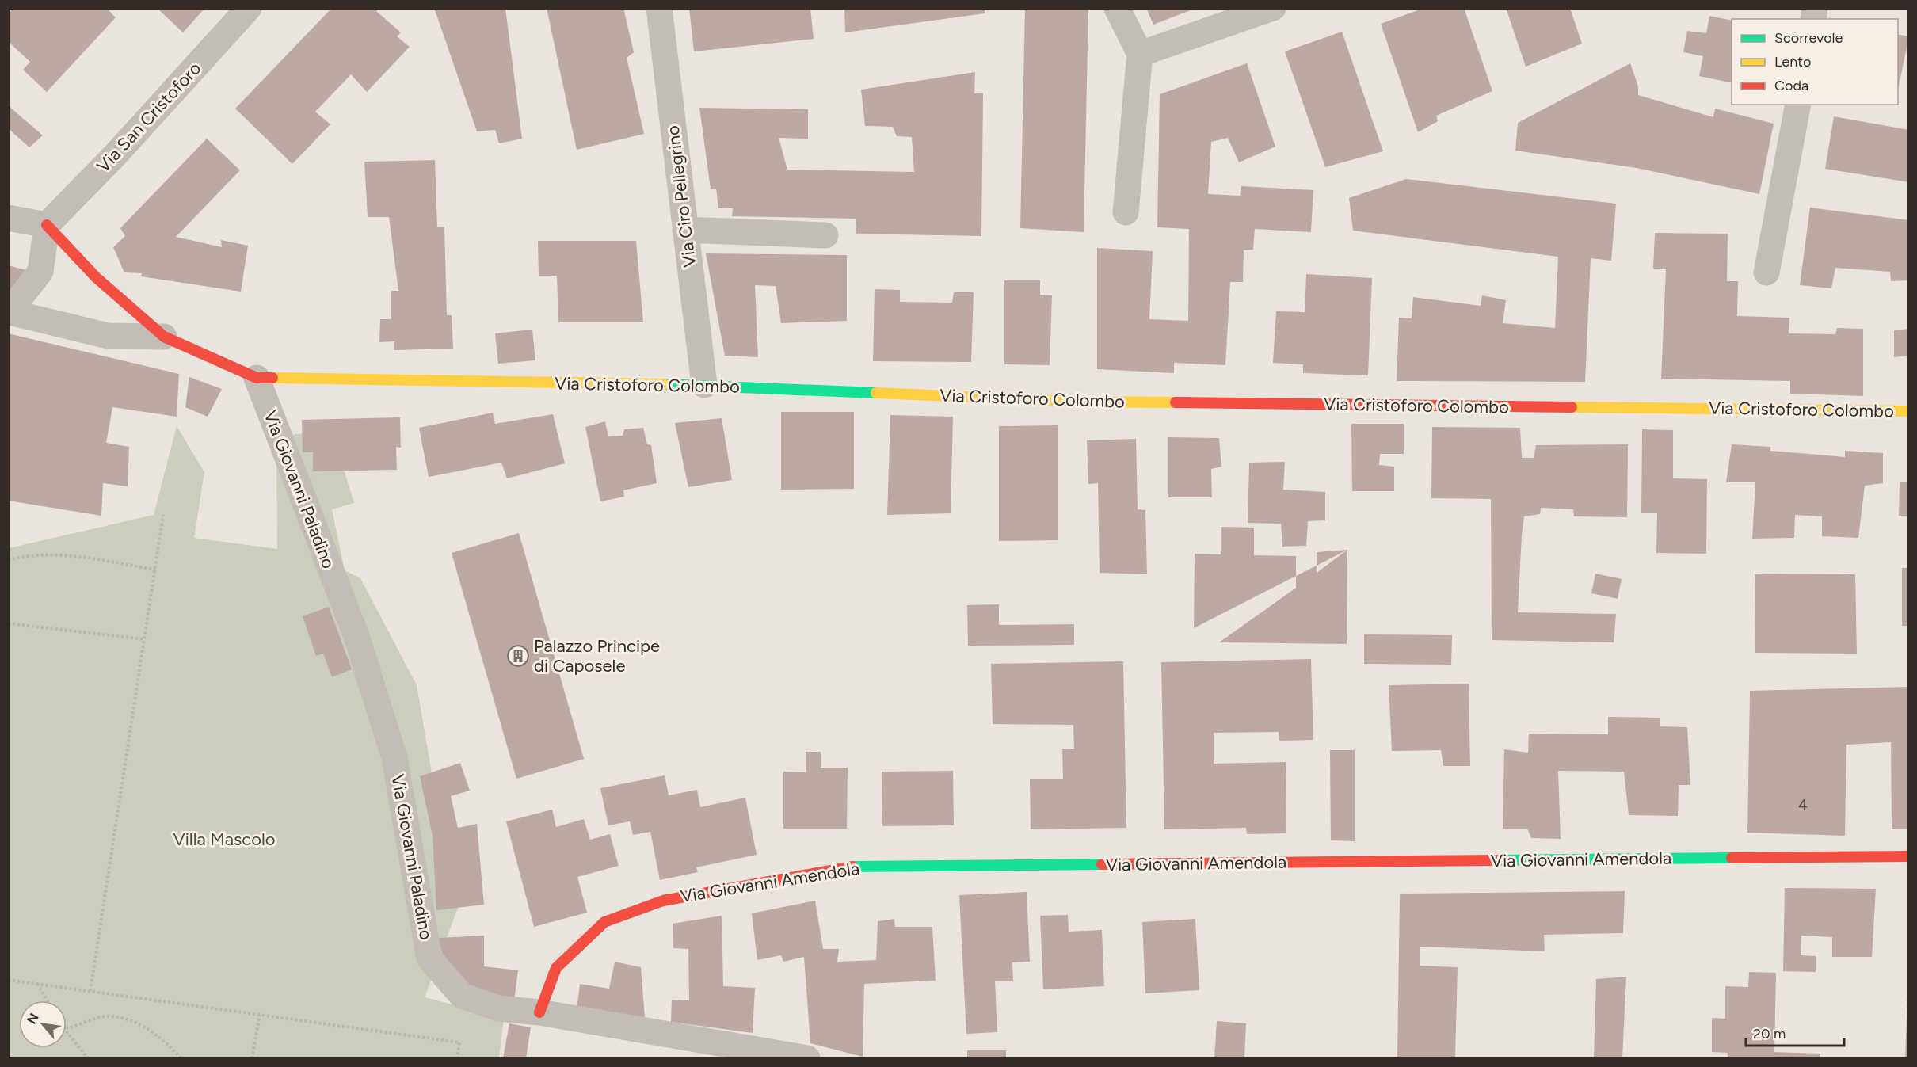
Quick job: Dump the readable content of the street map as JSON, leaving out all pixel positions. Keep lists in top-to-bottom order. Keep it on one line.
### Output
{"streets":{"street":["Via San Cristoforo","Via Ciro Pellegrino","Via Cristoforo Colombo","Via Giovanni Paladino","Via Giovanni Amendola"]},"crossings":[["Via San Cristoforo","Via Cristoforo Colombo"],["Via Ciro Pellegrino","Via Cristoforo Colombo"],["Via Cristoforo Colombo","Via Giovanni Paladino"],["Via Giovanni Paladino","Via Giovanni Amendola"]],"parks":["Villa Mascolo"],"places":{"building":["Palazzo Principe di Caposele"]},"house_numbers":["4"],"legend":["Scorrevole","Lento","Coda"],"scale_bar":"20 m","north":"top left"}
